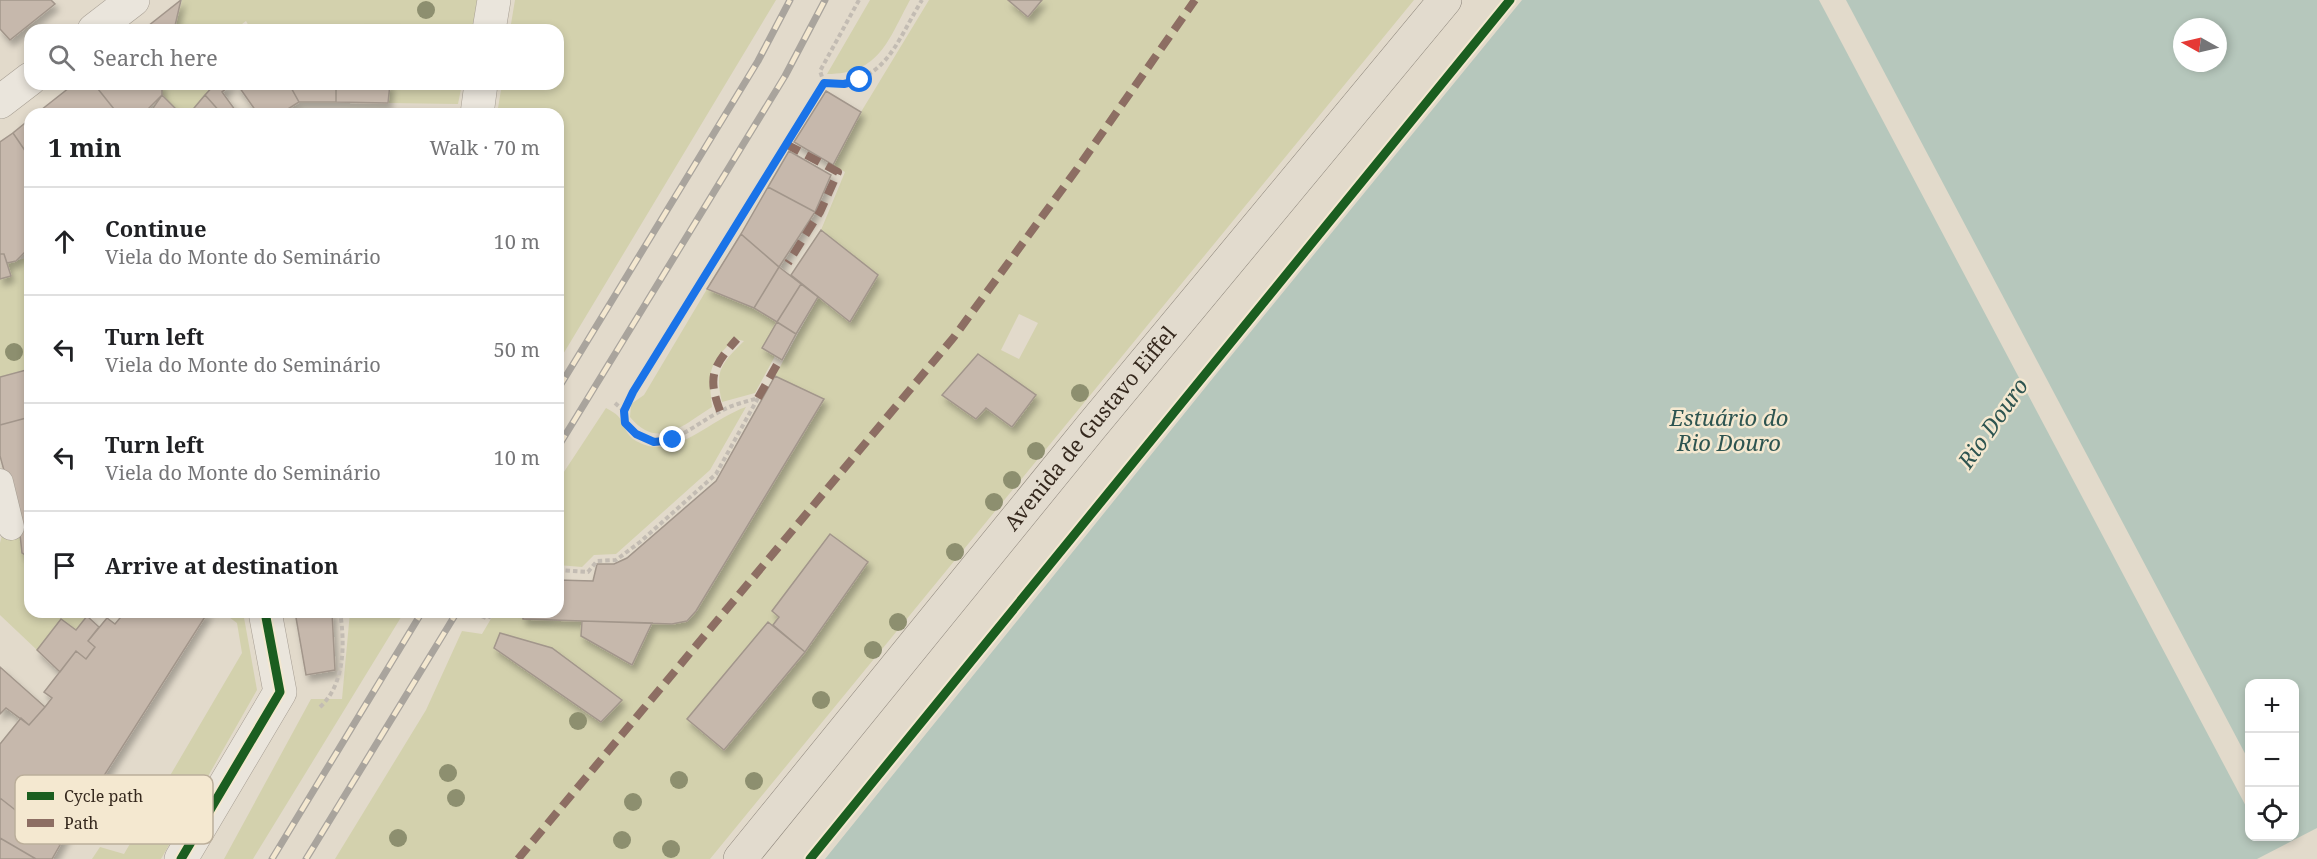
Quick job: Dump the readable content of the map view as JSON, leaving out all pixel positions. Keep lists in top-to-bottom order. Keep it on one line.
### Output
{"streets":{"main road":["Avenida de Gustavo Eiffel"]},"water":["Estuário do Rio Douro","Rio Douro"],"legend":["Cycle path","Path"],"north":"left","page":{"search":"Search here","heading":["1 min","Walk · 70 m"],"list":[["Continue","Viela do Monte do Seminário","10 m"],["Turn left","Viela do Monte do Seminário","50 m"],["Turn left","Viela do Monte do Seminário","10 m"],"Arrive at destination"],"map_buttons":["+","−"]}}
